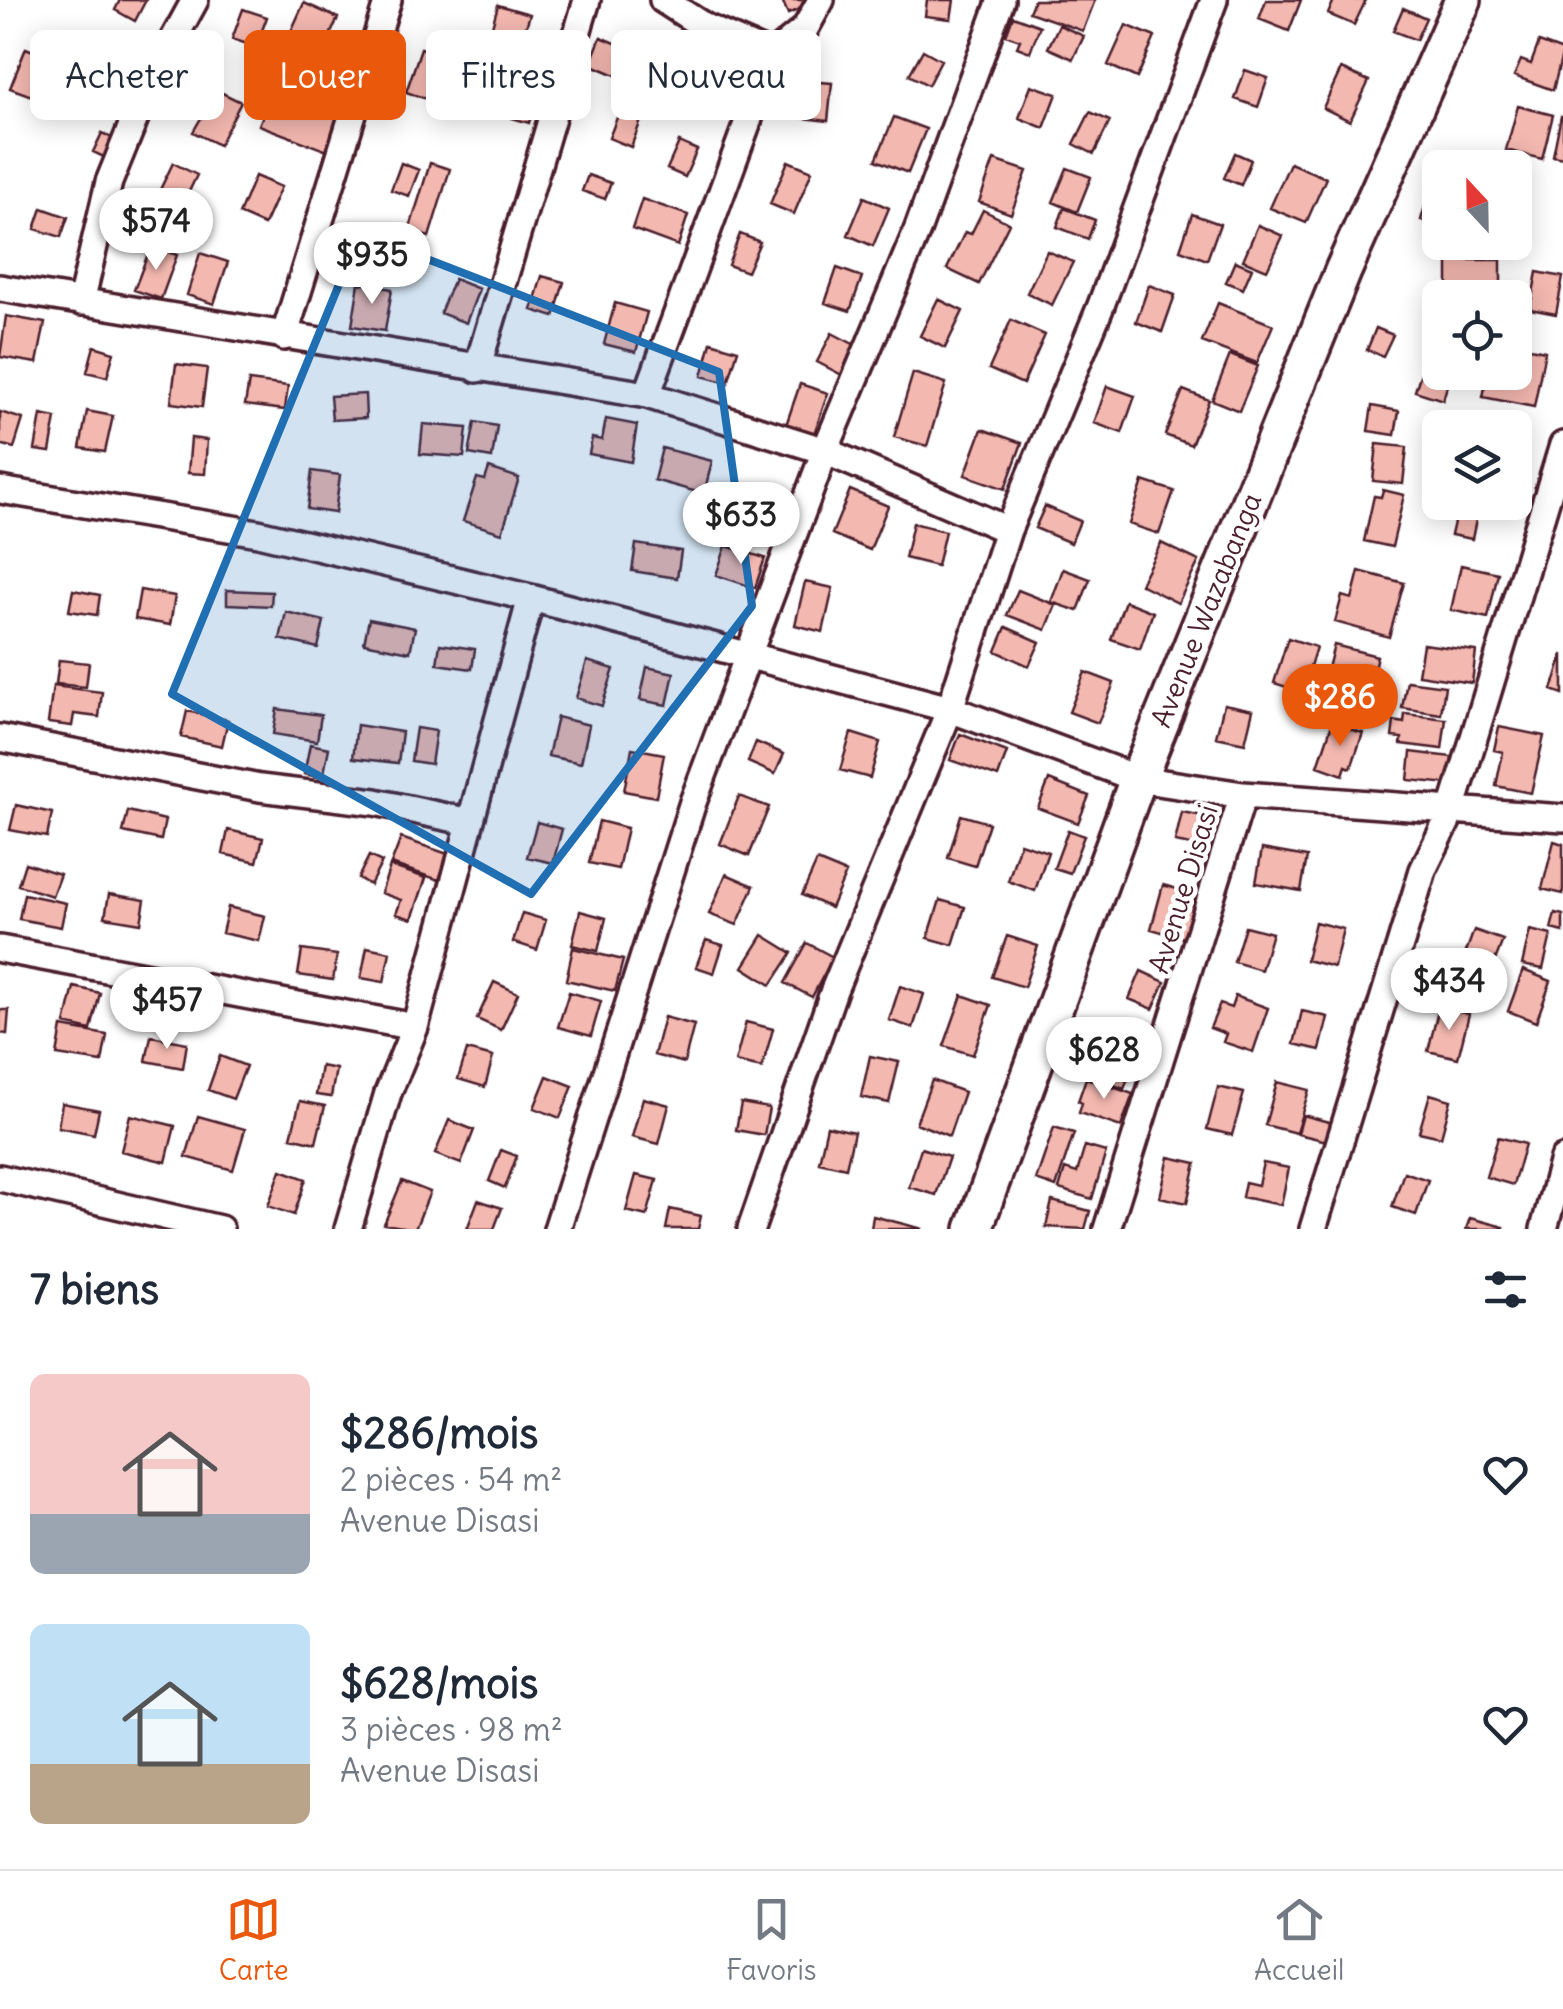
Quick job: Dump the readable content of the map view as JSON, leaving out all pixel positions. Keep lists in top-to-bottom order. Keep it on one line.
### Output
{"streets":{"main road":["Avenue Wazabanga"],"street":["Avenue Disasi"]},"north":"top","page":{"chip":["Acheter","Louer","Filtres","Nouveau"],"price":["$574","$935","$633","$286","$434","$457","$628"],"heading":"7 biens","list":[{"name":"$286/mois","note":"2 pièces · 54 m² · Avenue Disasi"},{"name":"$628/mois","note":"3 pièces · 98 m² · Avenue Disasi"}],"tabs":["Carte","Favoris","Accueil"]}}
